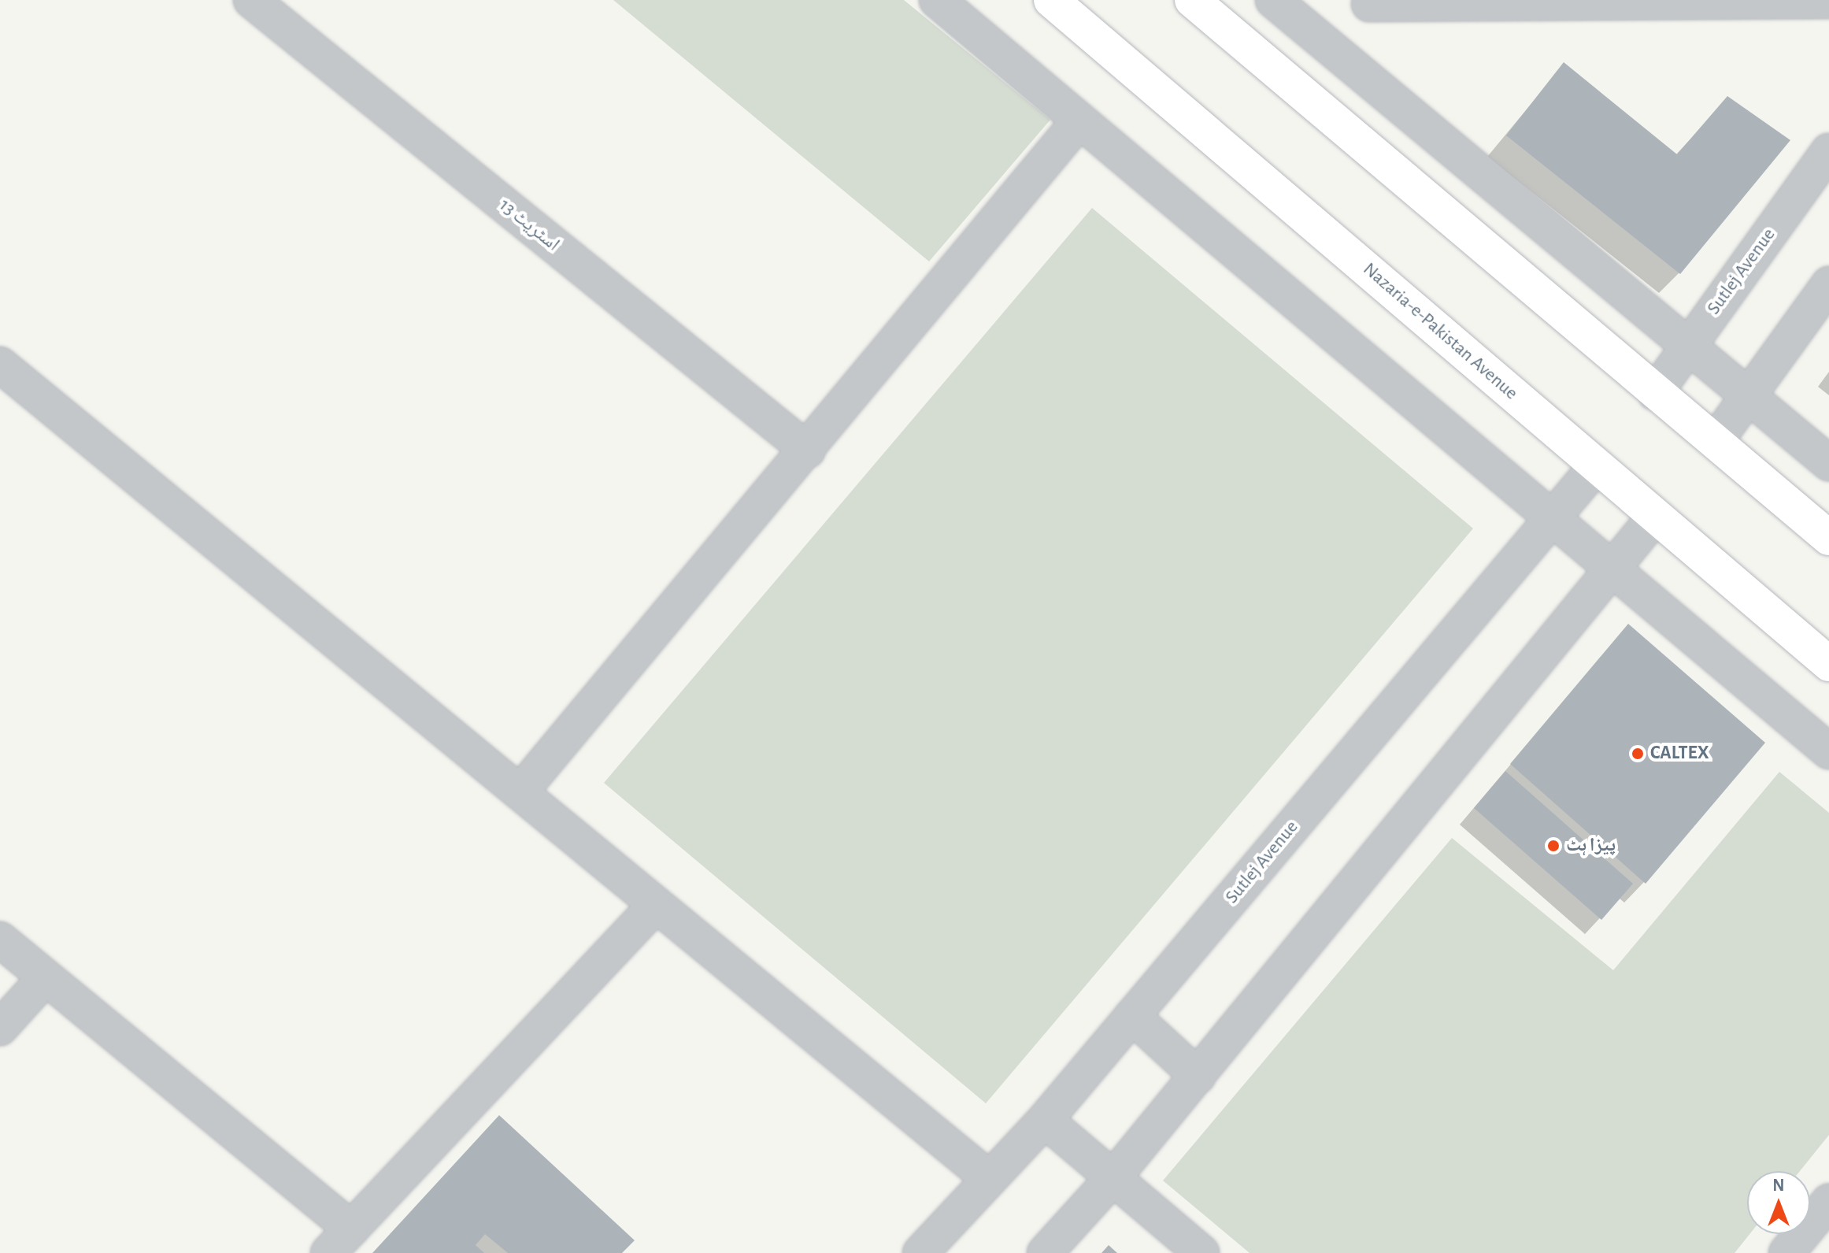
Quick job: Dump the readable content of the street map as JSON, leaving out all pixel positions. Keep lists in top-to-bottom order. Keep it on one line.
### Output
{"streets":{"main road":["Nazaria-e-Pakistan Avenue"],"street":["اسٹریٹ 13","Sutlej Avenue"]},"crossings":[["Sutlej Avenue","Nazaria-e-Pakistan Avenue"]],"places":["CALTEX","پیزا ہٹ"],"north":"top"}
